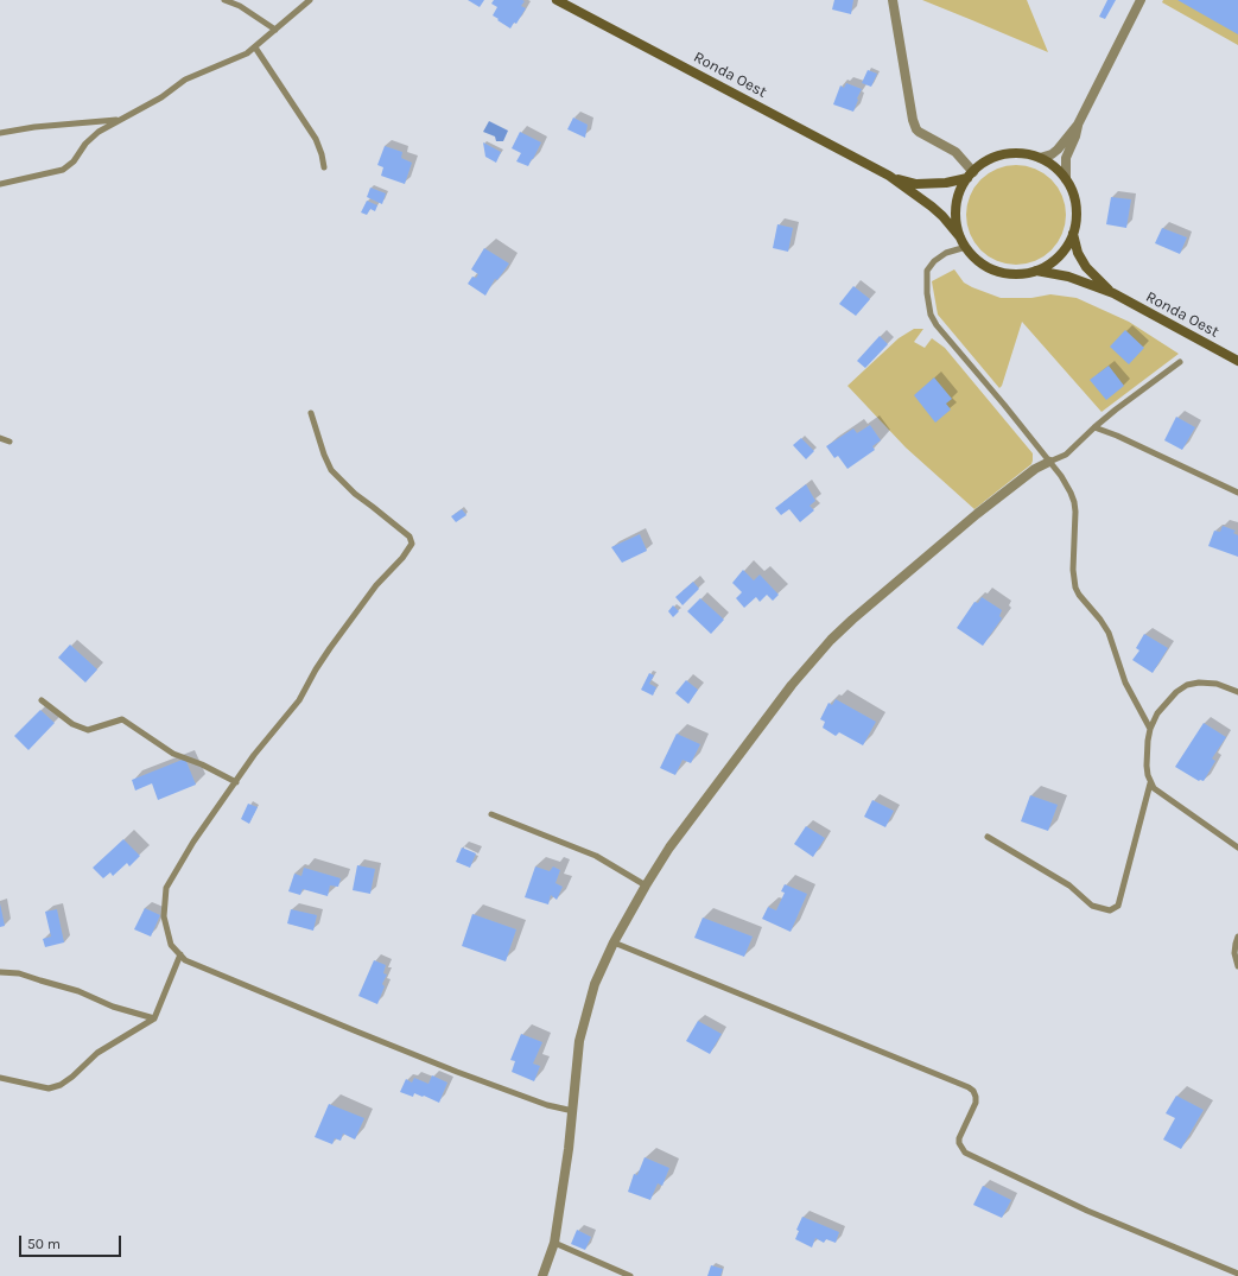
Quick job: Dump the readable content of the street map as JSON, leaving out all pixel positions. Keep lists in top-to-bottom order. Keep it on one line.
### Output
{"streets":{"main road":["Ronda Oest"]},"scale_bar":"50 m"}
